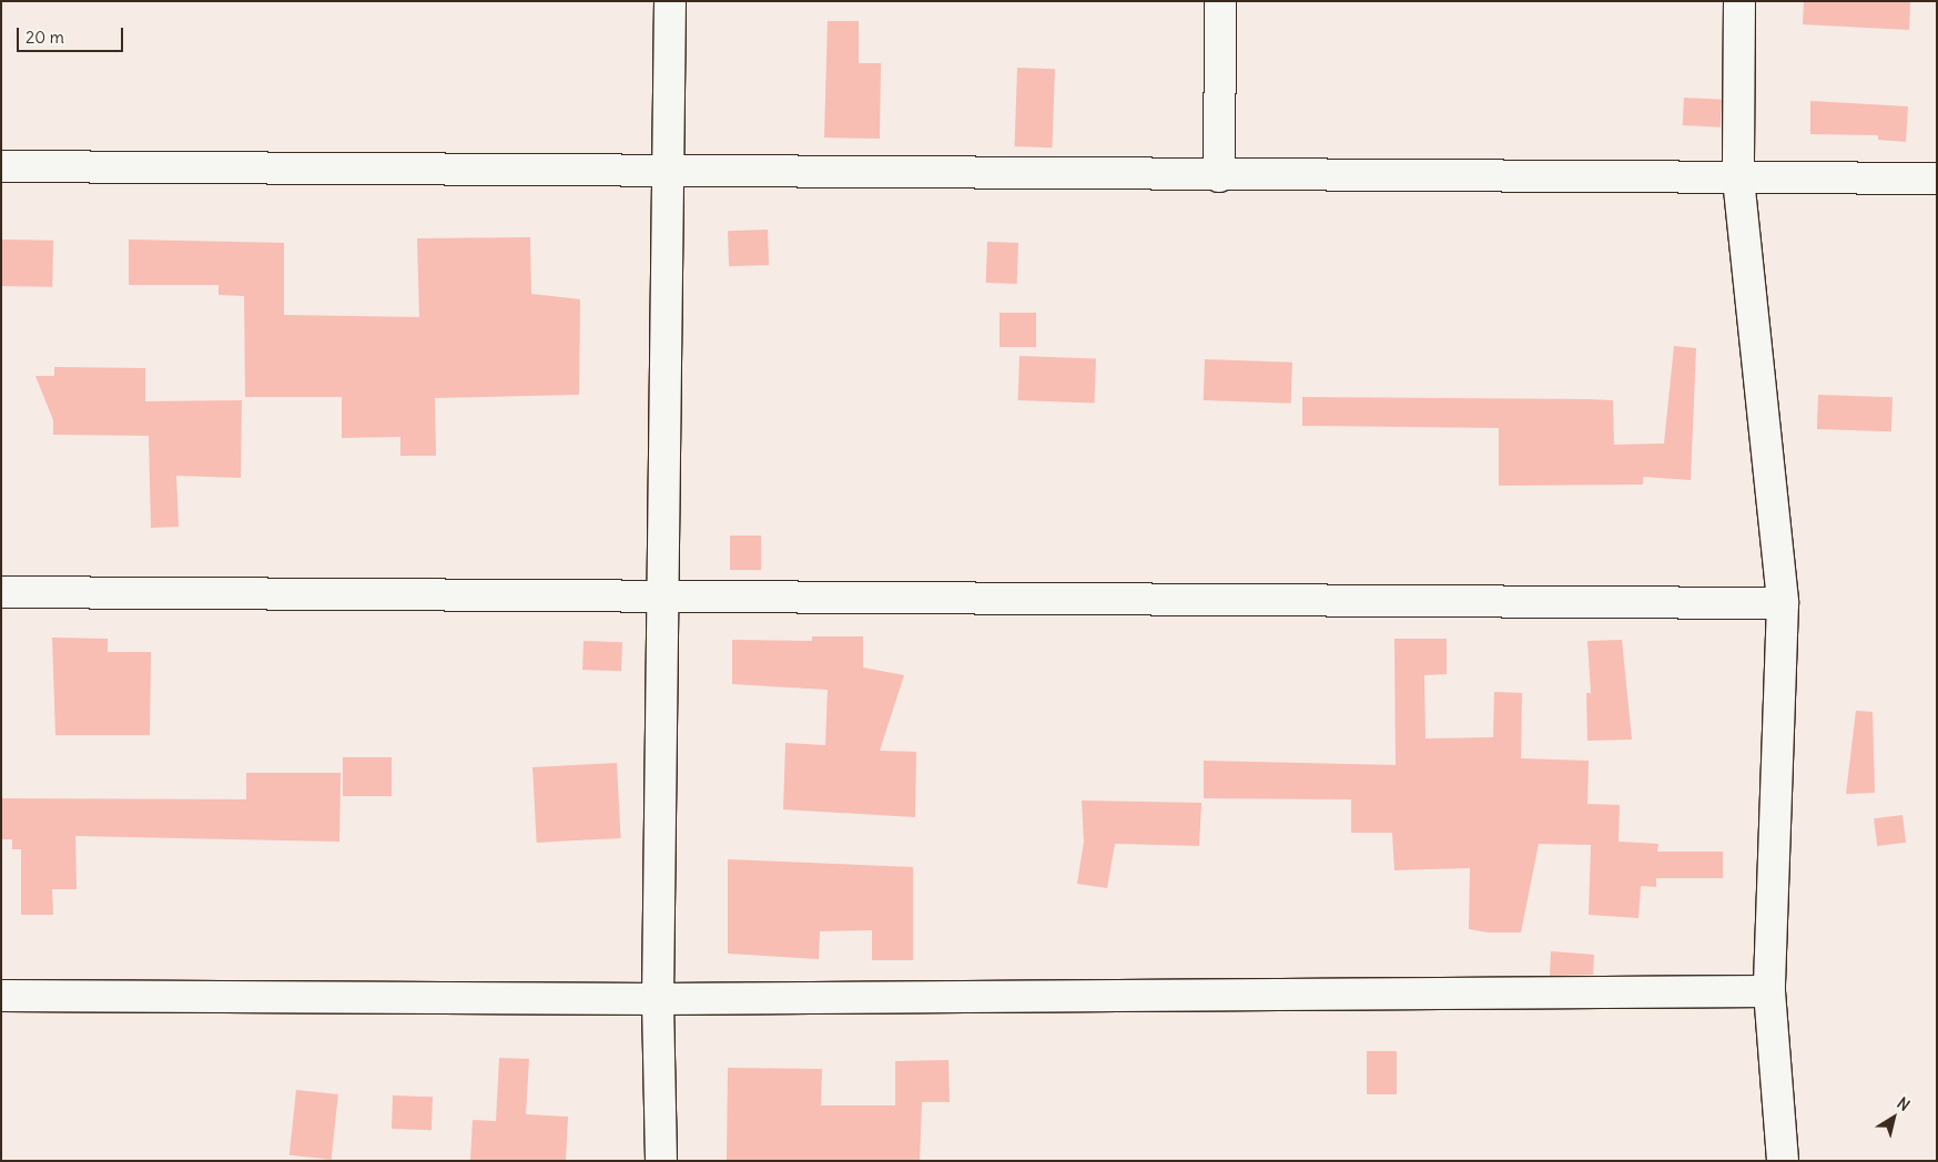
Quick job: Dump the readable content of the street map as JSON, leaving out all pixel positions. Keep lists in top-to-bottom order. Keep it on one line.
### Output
{"scale_bar":"20 m","north":"top right"}
